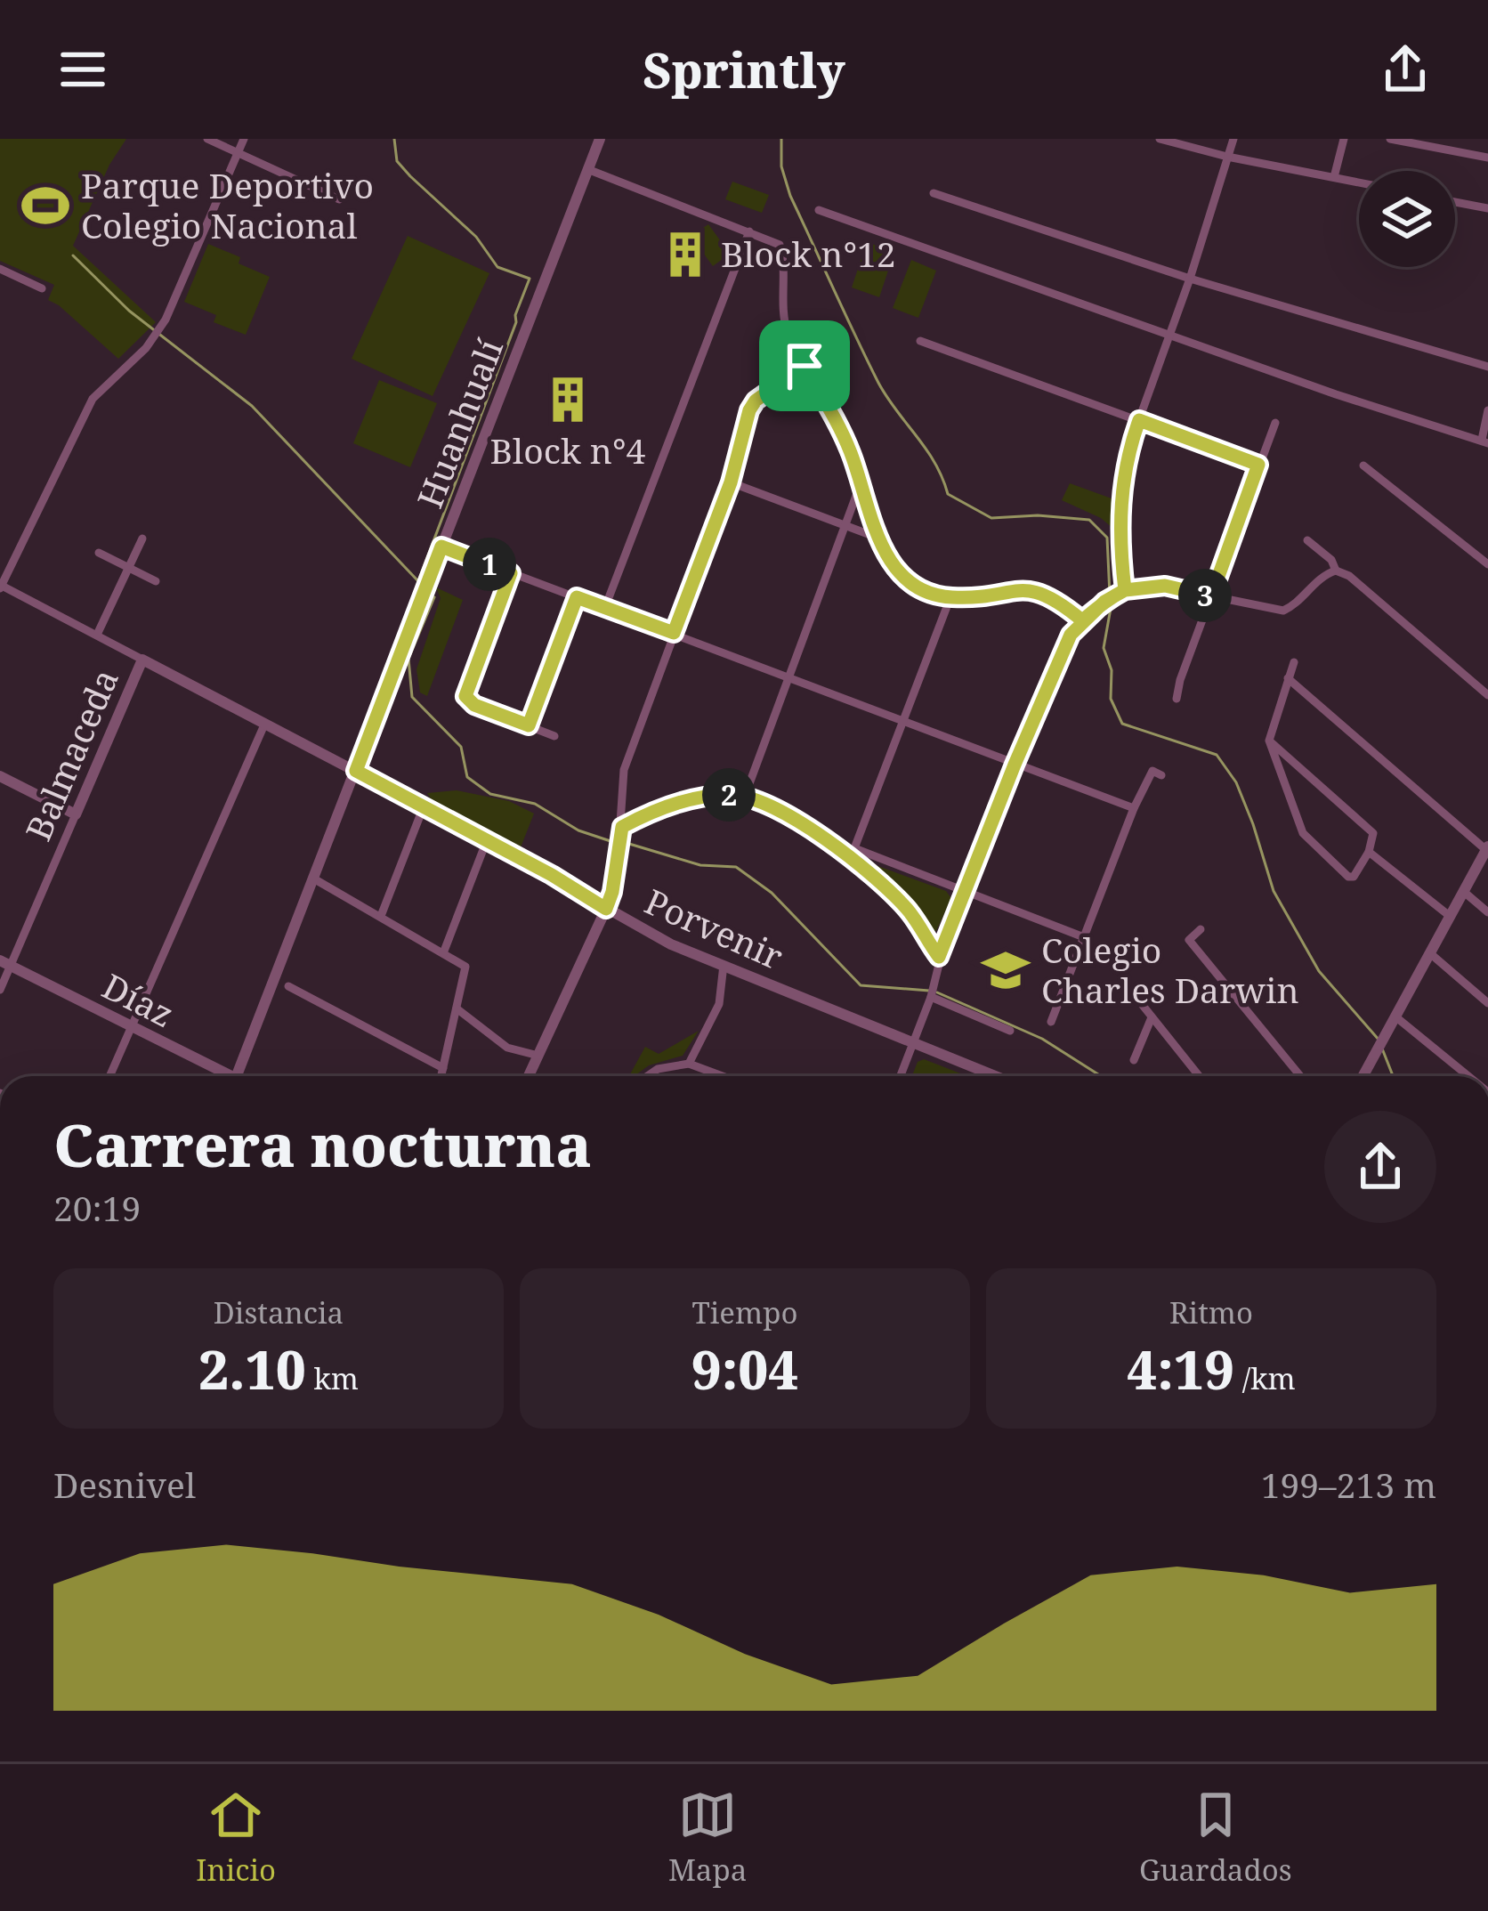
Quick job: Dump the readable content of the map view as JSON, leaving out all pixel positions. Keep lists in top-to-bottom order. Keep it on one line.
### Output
{"streets":{"street":["Huanhualí","Balmaceda","Porvenir","Díaz"]},"crossings":[["Huanhualí","Porvenir"],["Balmaceda","Porvenir"],["Balmaceda","Díaz"]],"places":{"sports":["Parque Deportivo Colegio Nacional"],"building":["Block n°12","Block n°4"],"school or university":["Colegio Charles Darwin"]},"page":{"header":"Sprintly","pins":["1","3","2"],"heading":["Carrera nocturna","20:19"],"stats":[["Distancia","2.10 km"],["Tiempo","9:04"],["Ritmo","4:19 /km"]],"chart":["Desnivel","199–213 m"],"tabs":["Inicio","Mapa","Guardados"]}}
